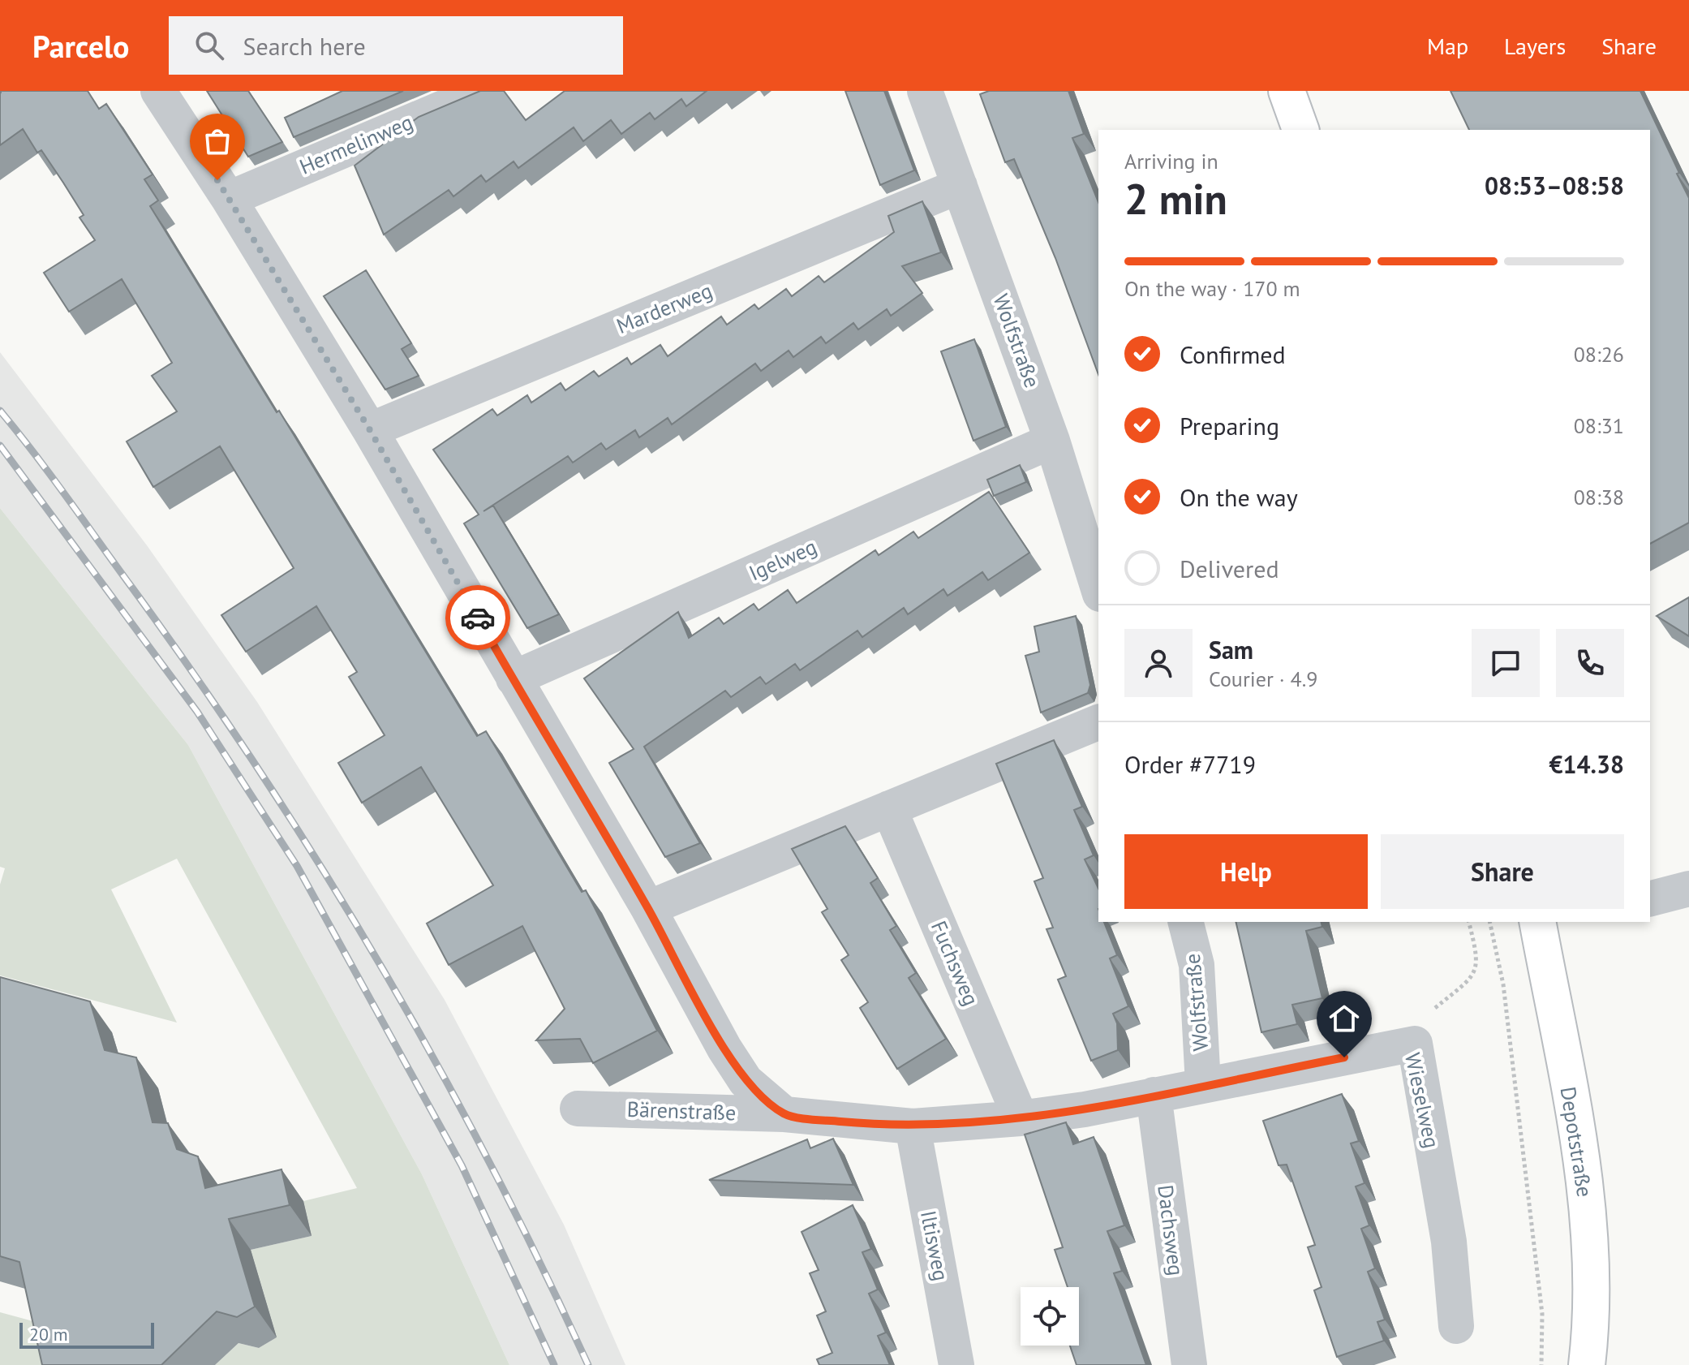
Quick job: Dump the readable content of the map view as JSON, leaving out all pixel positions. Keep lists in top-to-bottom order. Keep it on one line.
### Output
{"streets":{"main road":["Depotstraße"],"street":["Hermelinweg","Marderweg","Wolfstraße","Igelweg","Fuchsweg","Wieselweg","Bärenstraße","Dachsweg","Iltisweg"]},"crossings":[["Hermelinweg","Bärenstraße"],["Marderweg","Wolfstraße"],["Marderweg","Bärenstraße"],["Wolfstraße","Igelweg"],["Wolfstraße","Wieselweg"],["Wolfstraße","Bärenstraße"],["Igelweg","Bärenstraße"],["Fuchsweg","Bärenstraße"],["Wieselweg","Bärenstraße"],["Bärenstraße","Dachsweg"],["Bärenstraße","Iltisweg"]],"scale_bar":"20 m","page":{"header":"Parcelo","search":"Search here","nav":["Map","Layers","Share"],"heading":["2 min","Arriving in","08:53–08:58"],"panel":["Sam","Courier · 4.9","Order #7719","€14.38"],"bar":"On the way · 170 m","list":[["Confirmed","08:26"],["Preparing","08:31"],["On the way","08:38"],"Delivered"],"buttons":["Help","Share"],"scale":"20 m"}}
